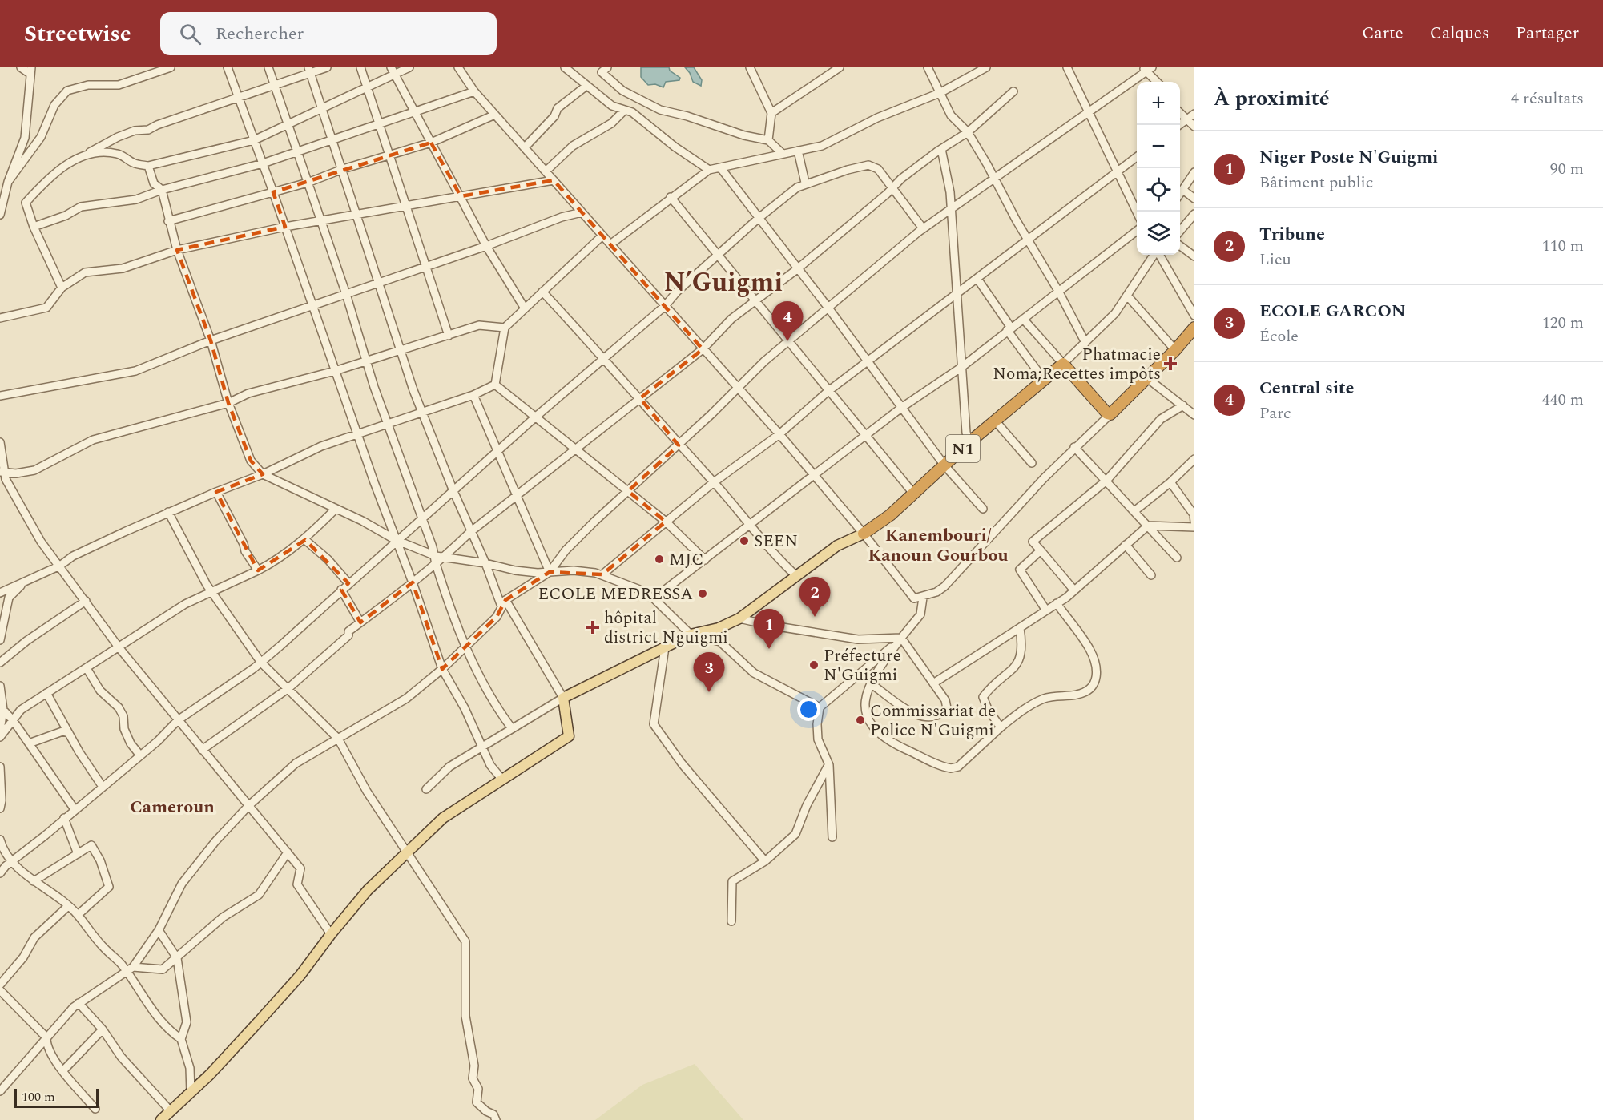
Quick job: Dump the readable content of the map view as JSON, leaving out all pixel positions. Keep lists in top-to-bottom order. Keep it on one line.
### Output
{"streets":{"highway":["N1"]},"districts":["N’Guigmi","Kanembouri/ Kanoun Gourbou","Cameroun"],"places":{"health":["Phatmacie Noma;Recettes impôts","hôpital district Nguigmi"],"other":["SEEN","MJC","ECOLE MEDRESSA","Préfecture N'Guigmi","Commissariat de Police N'Guigmi"]},"scale_bar":"100 m","page":{"header":"Streetwise","search":"Rechercher","nav":["Carte","Calques","Partager"],"heading":["À proximité","4 résultats"],"map_buttons":["+","−"],"list":[{"mark":"1","name":"Niger Poste N'Guigmi","note":"Bâtiment public","value":"90 m"},{"mark":"2","name":"Tribune","note":"Lieu","value":"110 m"},{"mark":"3","name":"ECOLE GARCON","note":"École","value":"120 m"},{"mark":"4","name":"Central site","note":"Parc","value":"440 m"}],"pins":["4","2","1","3"],"scale":"100 m"}}
